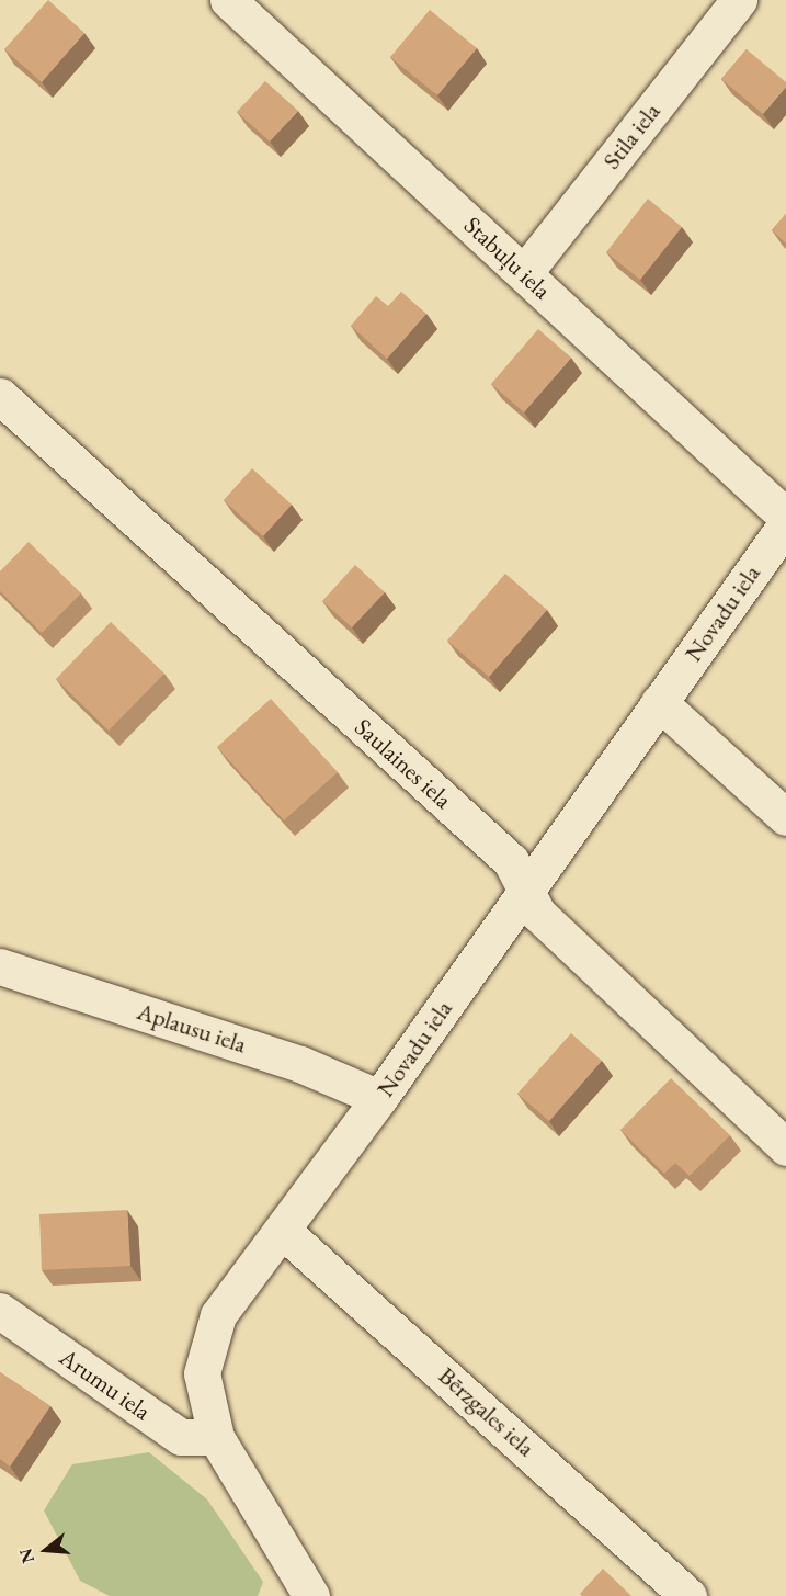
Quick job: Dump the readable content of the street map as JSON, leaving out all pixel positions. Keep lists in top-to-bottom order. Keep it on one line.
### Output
{"streets":{"street":["Stila iela","Stabuļu iela","Novadu iela","Saulaines iela","Aplausu iela","Arumu iela","Bērzgales iela"]},"crossings":[["Stila iela","Stabuļu iela"],["Novadu iela","Saulaines iela"],["Novadu iela","Aplausu iela"],["Novadu iela","Arumu iela"],["Novadu iela","Bērzgales iela"]],"north":"left"}
